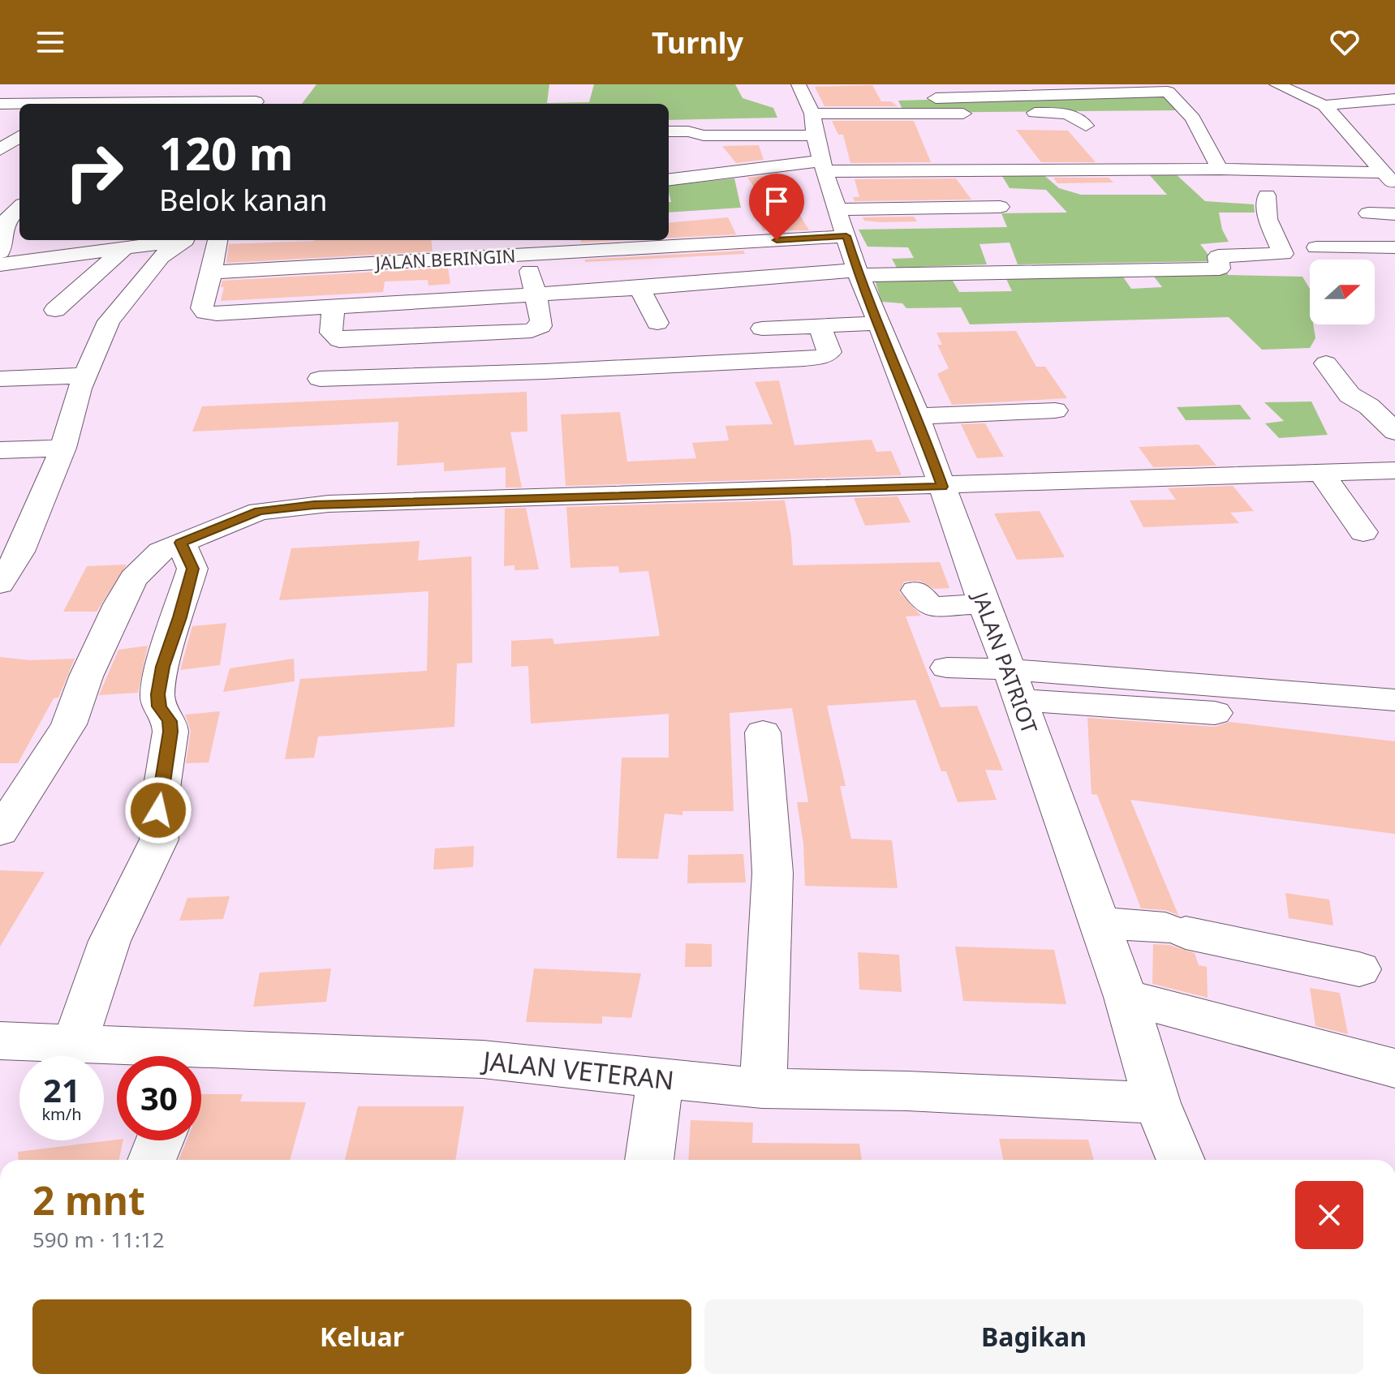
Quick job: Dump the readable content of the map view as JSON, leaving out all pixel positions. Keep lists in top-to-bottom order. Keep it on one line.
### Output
{"streets":{"street":["JALAN BERINGIN","JALAN PATRIOT","JALAN VETERAN"]},"crossings":[["JALAN BERINGIN","JALAN PATRIOT"],["JALAN PATRIOT","JALAN VETERAN"]],"north":"right","page":{"header":"Turnly","turn":["120 m","Belok kanan"],"speed":"21 km/h","limit":"30","heading":["2 mnt","590 m · 11:12"],"buttons":["Keluar","Bagikan"]}}
